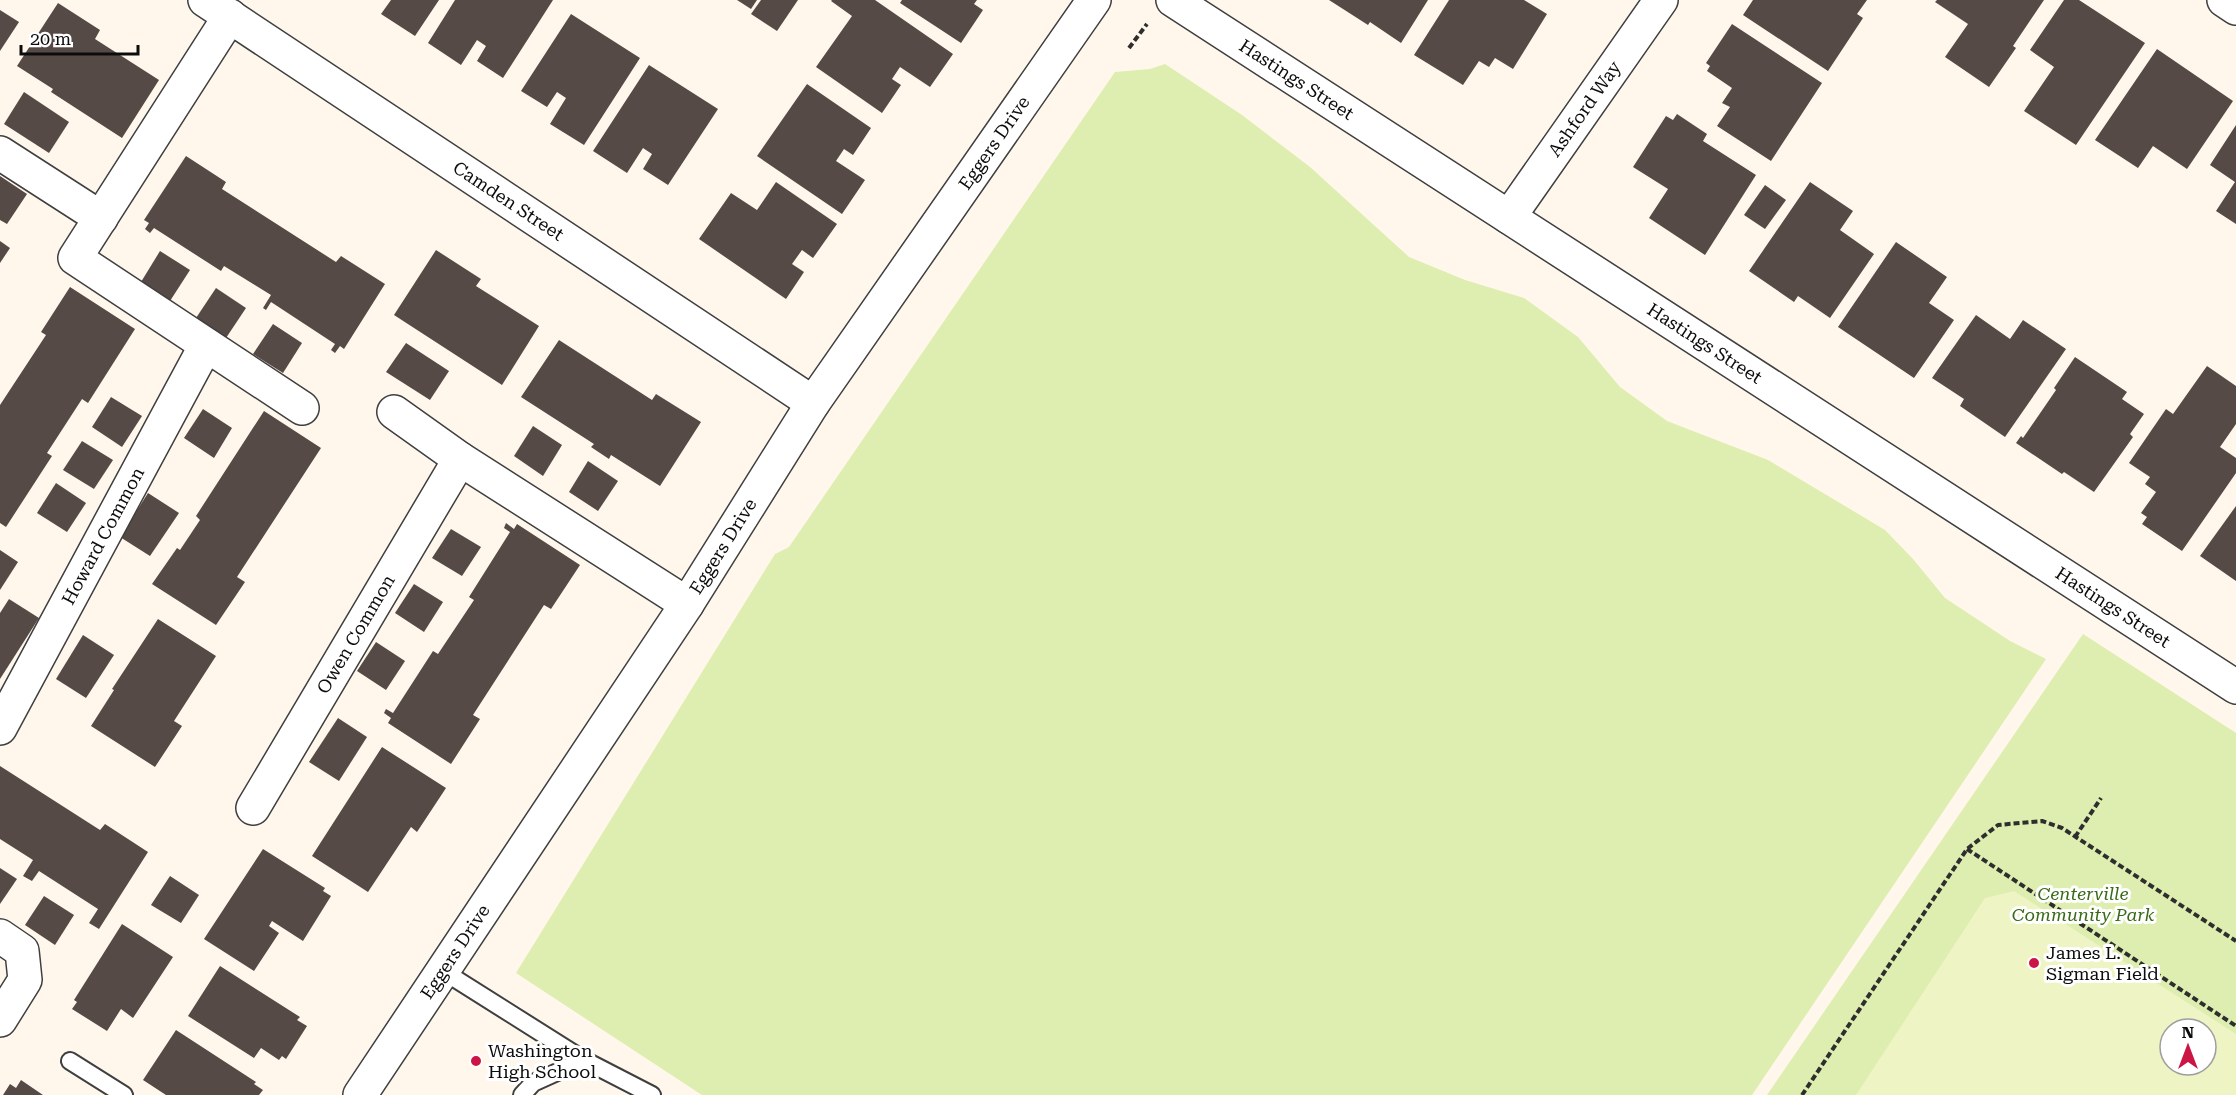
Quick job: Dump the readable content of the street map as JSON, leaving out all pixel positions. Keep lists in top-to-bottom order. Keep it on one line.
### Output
{"streets":{"street":["Hastings Street","Ashford Way","Eggers Drive","Camden Street","Howard Common","Owen Common"]},"crossings":[["Hastings Street","Ashford Way"],["Eggers Drive","Camden Street"]],"parks":["Centerville Community Park"],"places":["James L. Sigman Field","Washington High School"],"scale_bar":"20 m","north":"top"}
